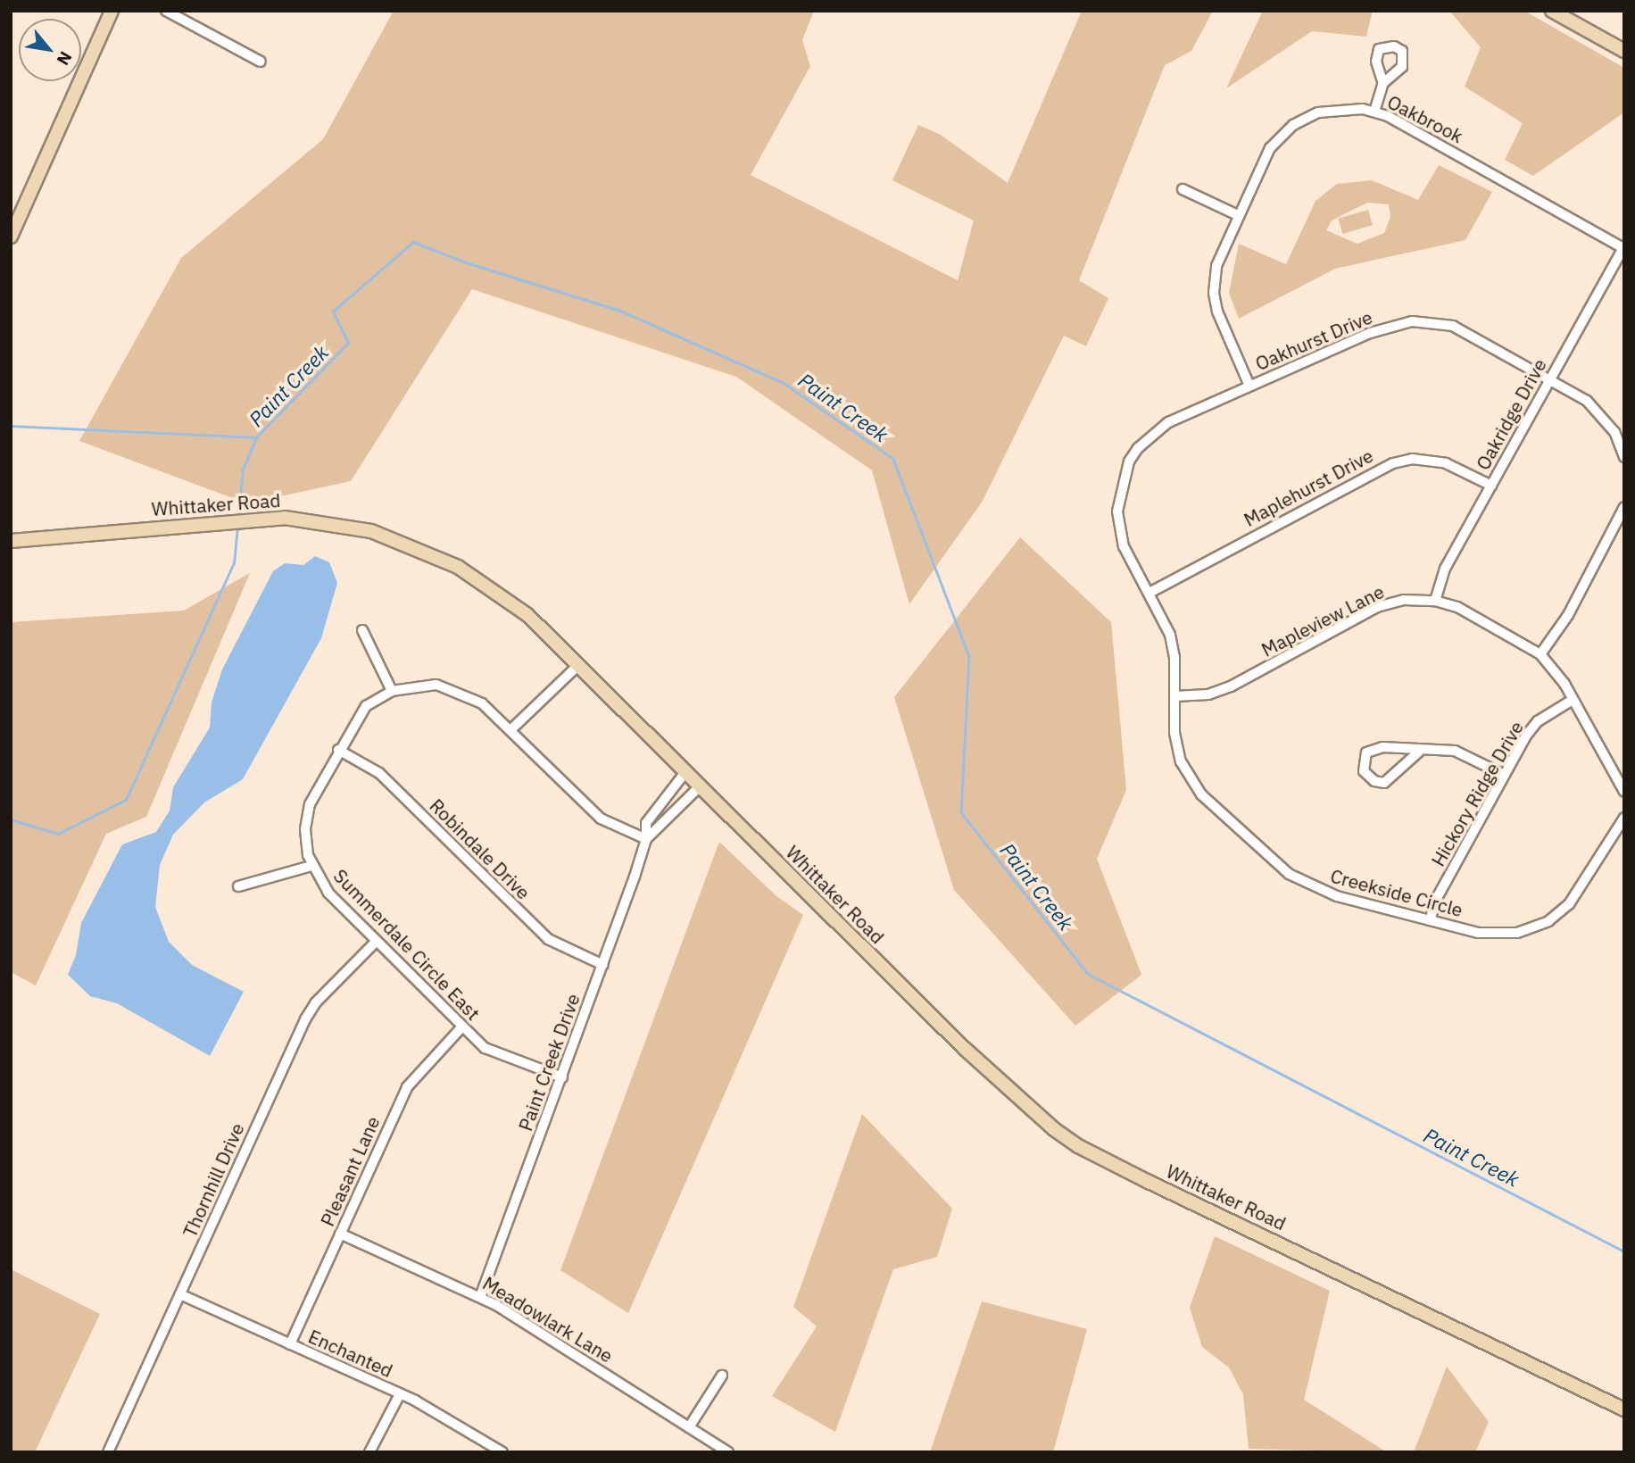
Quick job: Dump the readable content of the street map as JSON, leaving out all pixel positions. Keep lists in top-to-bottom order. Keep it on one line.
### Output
{"streets":{"main road":["Whittaker Road"],"street":["Oakbrook","Oakhurst Drive","Oakridge Drive","Maplehurst Drive","Mapleview Lane","Hickory Ridge Drive","Robindale Drive","Creekside Circle","Summerdale Circle East","Paint Creek Drive","Pleasant Lane","Thornhill Drive","Meadowlark Lane","Enchanted"]},"crossings":[["Oakbrook","Oakhurst Drive"],["Oakbrook","Oakridge Drive"],["Oakhurst Drive","Oakridge Drive"],["Oakhurst Drive","Maplehurst Drive"],["Oakhurst Drive","Creekside Circle"],["Oakridge Drive","Maplehurst Drive"],["Oakridge Drive","Mapleview Lane"],["Maplehurst Drive","Creekside Circle"],["Whittaker Road","Paint Creek Drive"],["Mapleview Lane","Hickory Ridge Drive"],["Mapleview Lane","Creekside Circle"],["Hickory Ridge Drive","Creekside Circle"],["Robindale Drive","Summerdale Circle East"],["Robindale Drive","Paint Creek Drive"],["Summerdale Circle East","Paint Creek Drive"],["Summerdale Circle East","Pleasant Lane"],["Summerdale Circle East","Thornhill Drive"],["Paint Creek Drive","Meadowlark Lane"],["Pleasant Lane","Meadowlark Lane"],["Pleasant Lane","Enchanted"],["Thornhill Drive","Enchanted"]],"water":["Paint Creek"],"north":"bottom right"}
